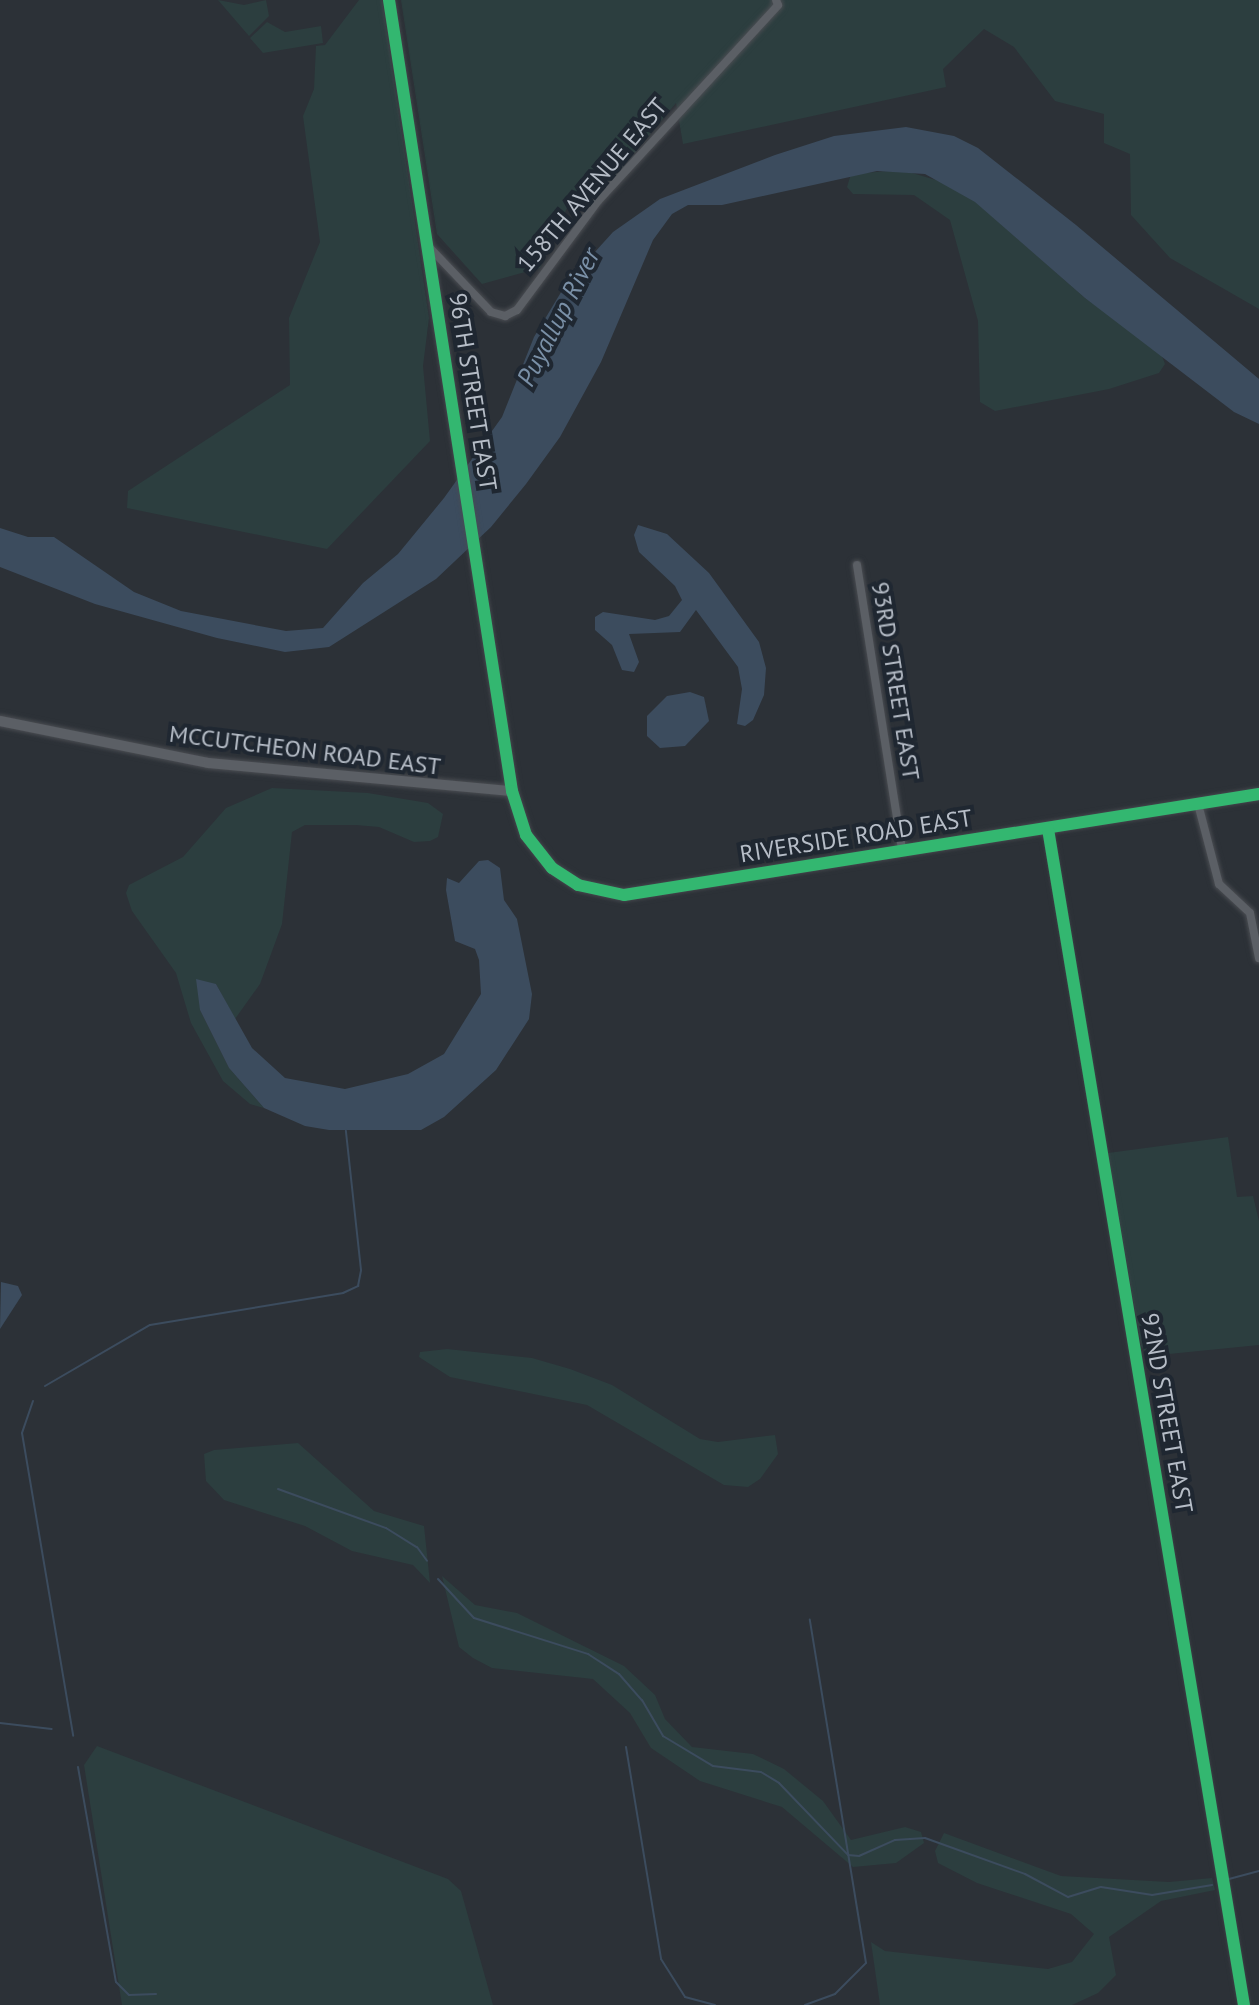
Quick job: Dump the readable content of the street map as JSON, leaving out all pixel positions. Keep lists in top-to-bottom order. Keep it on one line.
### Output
{"streets":{"street":["158TH AVENUE EAST","96TH STREET EAST","93RD STREET EAST","MCCUTCHEON ROAD EAST","RIVERSIDE ROAD EAST","92ND STREET EAST"]},"crossings":[["158TH AVENUE EAST","96TH STREET EAST"],["96TH STREET EAST","MCCUTCHEON ROAD EAST"],["96TH STREET EAST","RIVERSIDE ROAD EAST"],["93RD STREET EAST","RIVERSIDE ROAD EAST"],["MCCUTCHEON ROAD EAST","RIVERSIDE ROAD EAST"],["RIVERSIDE ROAD EAST","92ND STREET EAST"]],"water":["Puyallup River"]}
